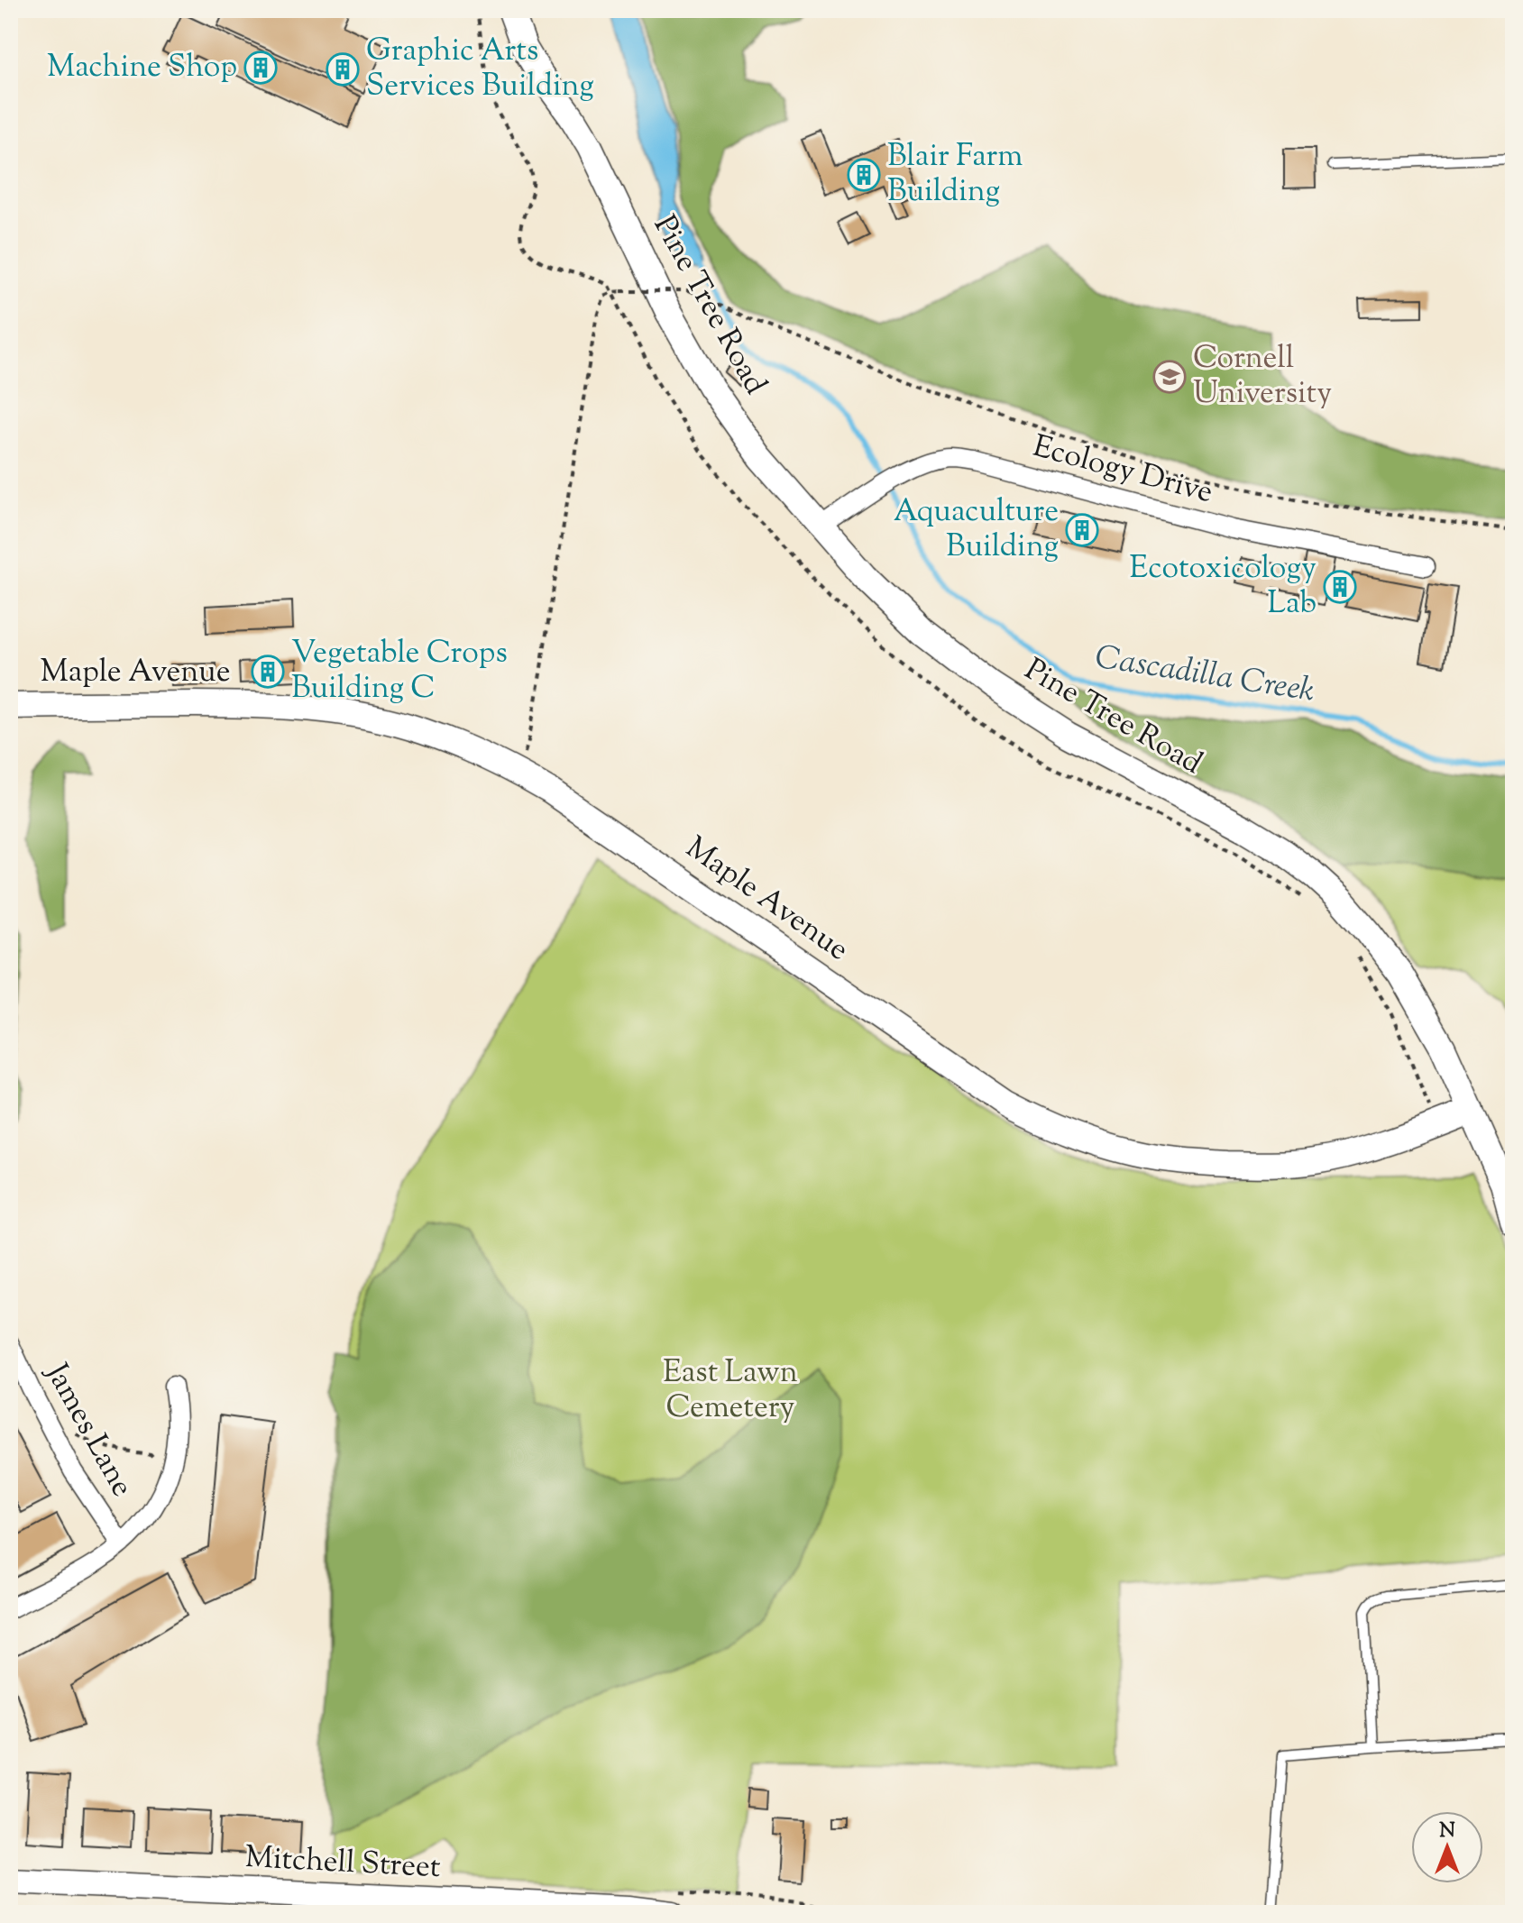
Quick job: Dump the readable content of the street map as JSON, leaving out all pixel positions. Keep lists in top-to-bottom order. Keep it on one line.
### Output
{"streets":{"street":["Pine Tree Road","Ecology Drive","Maple Avenue","James Lane","Mitchell Street"]},"crossings":[["Pine Tree Road","Ecology Drive"],["Pine Tree Road","Maple Avenue"]],"water":["Cascadilla Creek"],"parks":["East Lawn Cemetery"],"places":{"building":["Machine Shop","Graphic Arts Services Building","Blair Farm Building","Aquaculture Building","Ecotoxicology Lab","Vegetable Crops Building C"],"school or university":["Cornell University"]},"north":"top"}
